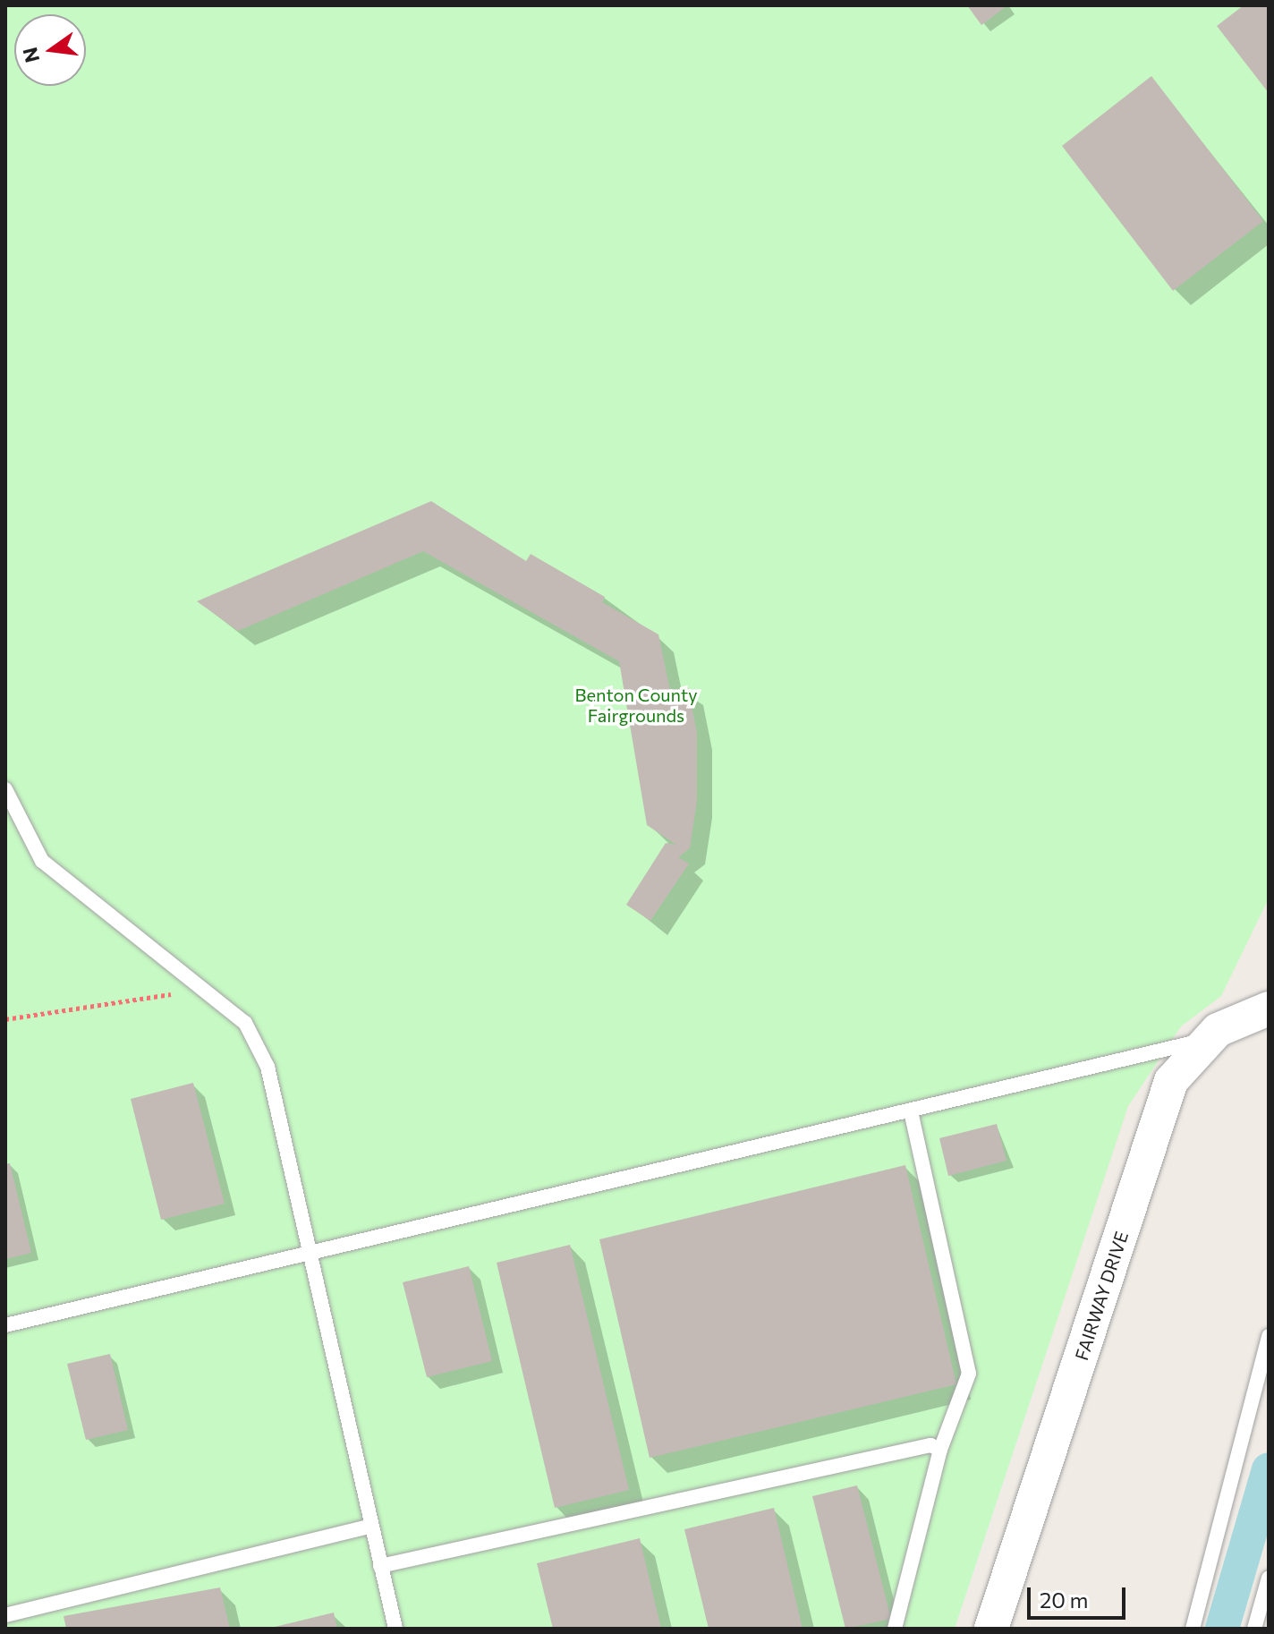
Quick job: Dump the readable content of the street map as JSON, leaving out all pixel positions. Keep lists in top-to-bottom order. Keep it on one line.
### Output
{"streets":{"street":["FAIRWAY DRIVE"]},"parks":["Benton County Fairgrounds"],"scale_bar":"20 m","north":"left"}
